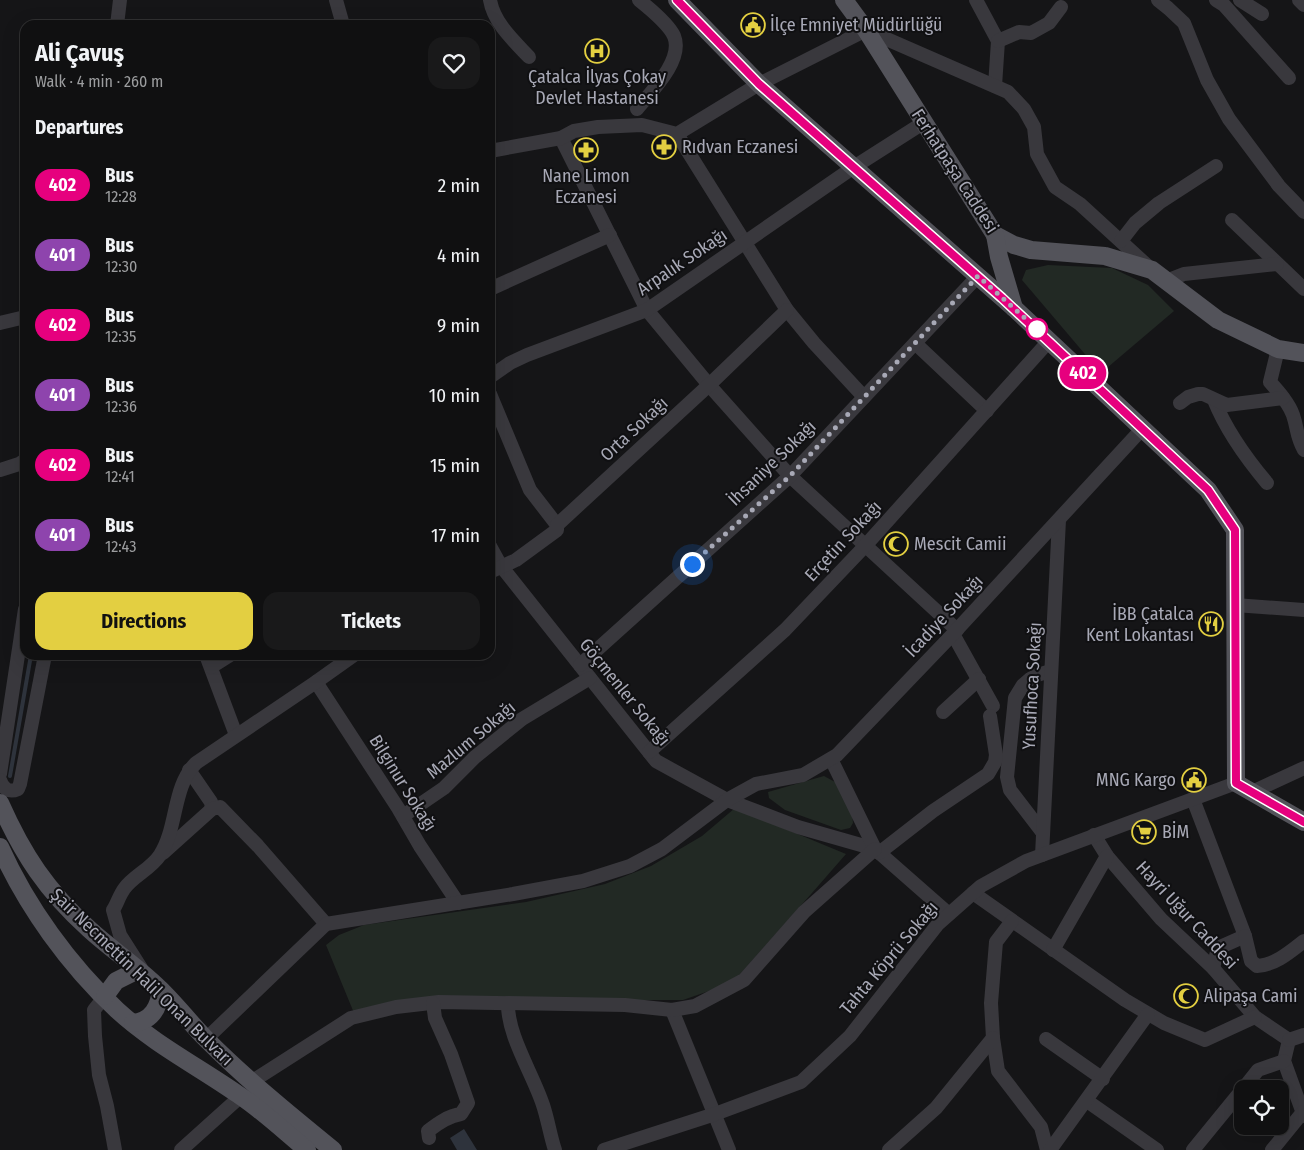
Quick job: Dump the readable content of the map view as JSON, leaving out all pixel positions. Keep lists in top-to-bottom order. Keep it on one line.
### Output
{"streets":{"main road":["Ferhatpaşa Caddesi","Şair Necmettin Halil Onan Bulvarı"],"street":["Arpalık Sokağı","Orta Sokağı","İhsaniye Sokağı","Erçetin Sokağı","İcadiye Sokağı","Yusufhoca Sokağı","Göçmenler Sokağı","Mazlum Sokağı","Bilginur Sokağı","Hayri Uğur Caddesi","Tahta Köprü Sokağı"]},"crossings":[["Ferhatpaşa Caddesi","Arpalık Sokağı"],["Orta Sokağı","Göçmenler Sokağı"],["İhsaniye Sokağı","Göçmenler Sokağı"],["Erçetin Sokağı","Göçmenler Sokağı"],["İcadiye Sokağı","Yusufhoca Sokağı"],["İcadiye Sokağı","Göçmenler Sokağı"],["İcadiye Sokağı","Bilginur Sokağı"],["Yusufhoca Sokağı","Tahta Köprü Sokağı"],["Göçmenler Sokağı","Mazlum Sokağı"],["Göçmenler Sokağı","Tahta Köprü Sokağı"],["Mazlum Sokağı","Bilginur Sokağı"],["Hayri Uğur Caddesi","Tahta Köprü Sokağı"]],"places":{"public building":["İlçe Emniyet Müdürlüğü","MNG Kargo"],"hospital":["Çatalca İlyas Çokay Devlet Hastanesi"],"pharmacy":["Rıdvan Eczanesi","Nane Limon Eczanesi"],"mosque":["Mescit Camii","Alipaşa Cami"],"restaurant":["İBB Çatalca Kent Lokantası"],"supermarket":["BİM"]},"lines":["bus line 402"],"page":{"on_map":"402","heading":[["Ali Çavuş","Walk · 4 min · 260 m"],"Departures"],"list":[{"mark":"402","name":"Bus","note":"12:28","value":"2 min"},{"mark":"401","name":"Bus","note":"12:30","value":"4 min"},{"mark":"402","name":"Bus","note":"12:35","value":"9 min"},{"mark":"401","name":"Bus","note":"12:36","value":"10 min"},{"mark":"402","name":"Bus","note":"12:41","value":"15 min"},{"mark":"401","name":"Bus","note":"12:43","value":"17 min"}],"buttons":["Directions","Tickets"]}}
